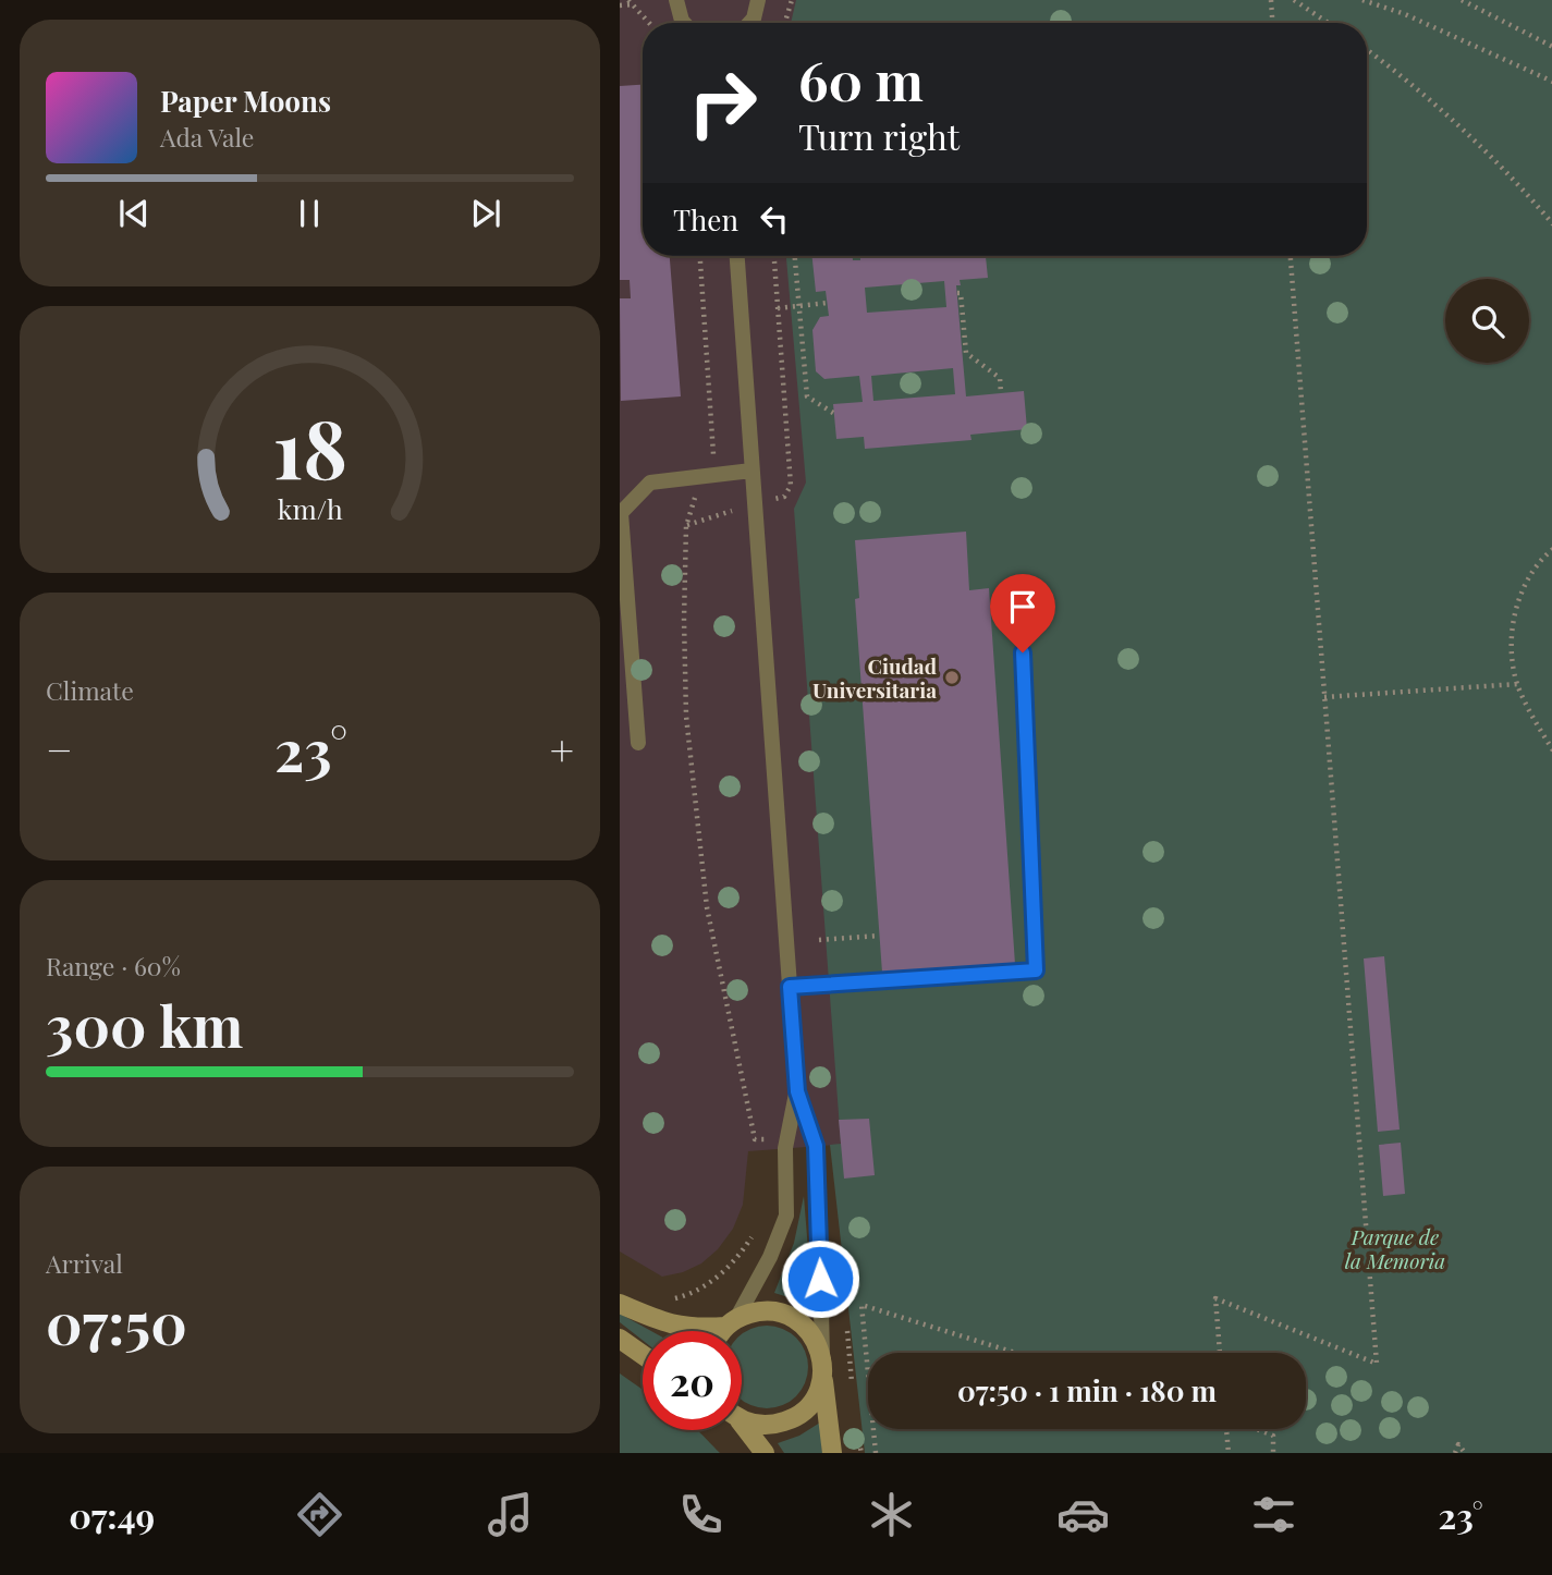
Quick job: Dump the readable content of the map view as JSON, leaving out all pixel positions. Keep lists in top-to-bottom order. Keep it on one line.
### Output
{"parks":["Parque de la Memoria"],"places":["Ciudad Universitaria"],"page":{"turn":["60 m","Turn right"],"song":["Paper Moons","Ada Vale"],"then":"Then","tile":["Climate",["Range · 60%","300 km"],["Arrival","07:50"]],"heat":["−","23°","+"],"limit":"20","trip":"07:50 · 1 min · 180 m","tabs":["07:49","23°"],"gauge":["18","km/h"]}}
